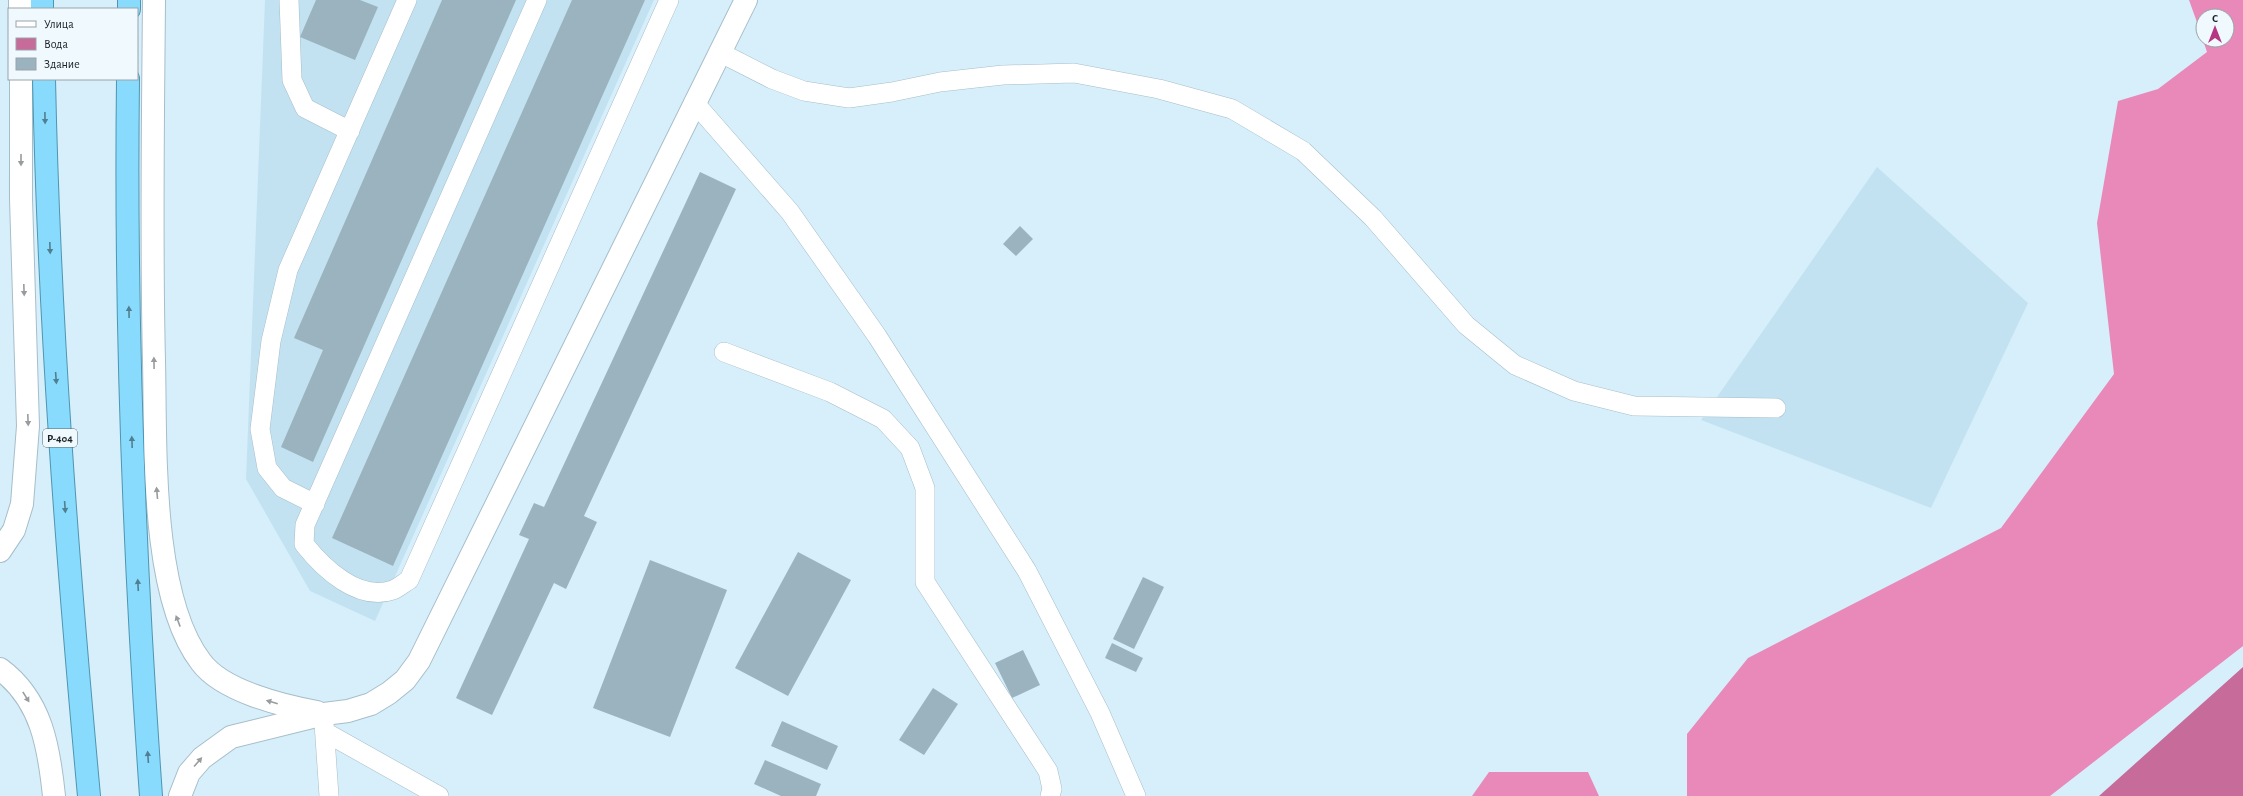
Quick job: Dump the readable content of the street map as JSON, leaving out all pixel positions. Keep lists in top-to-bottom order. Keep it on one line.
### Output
{"streets":{"highway":["Р-404"]},"legend":["Улица","Вода","Здание"],"north":"top"}
